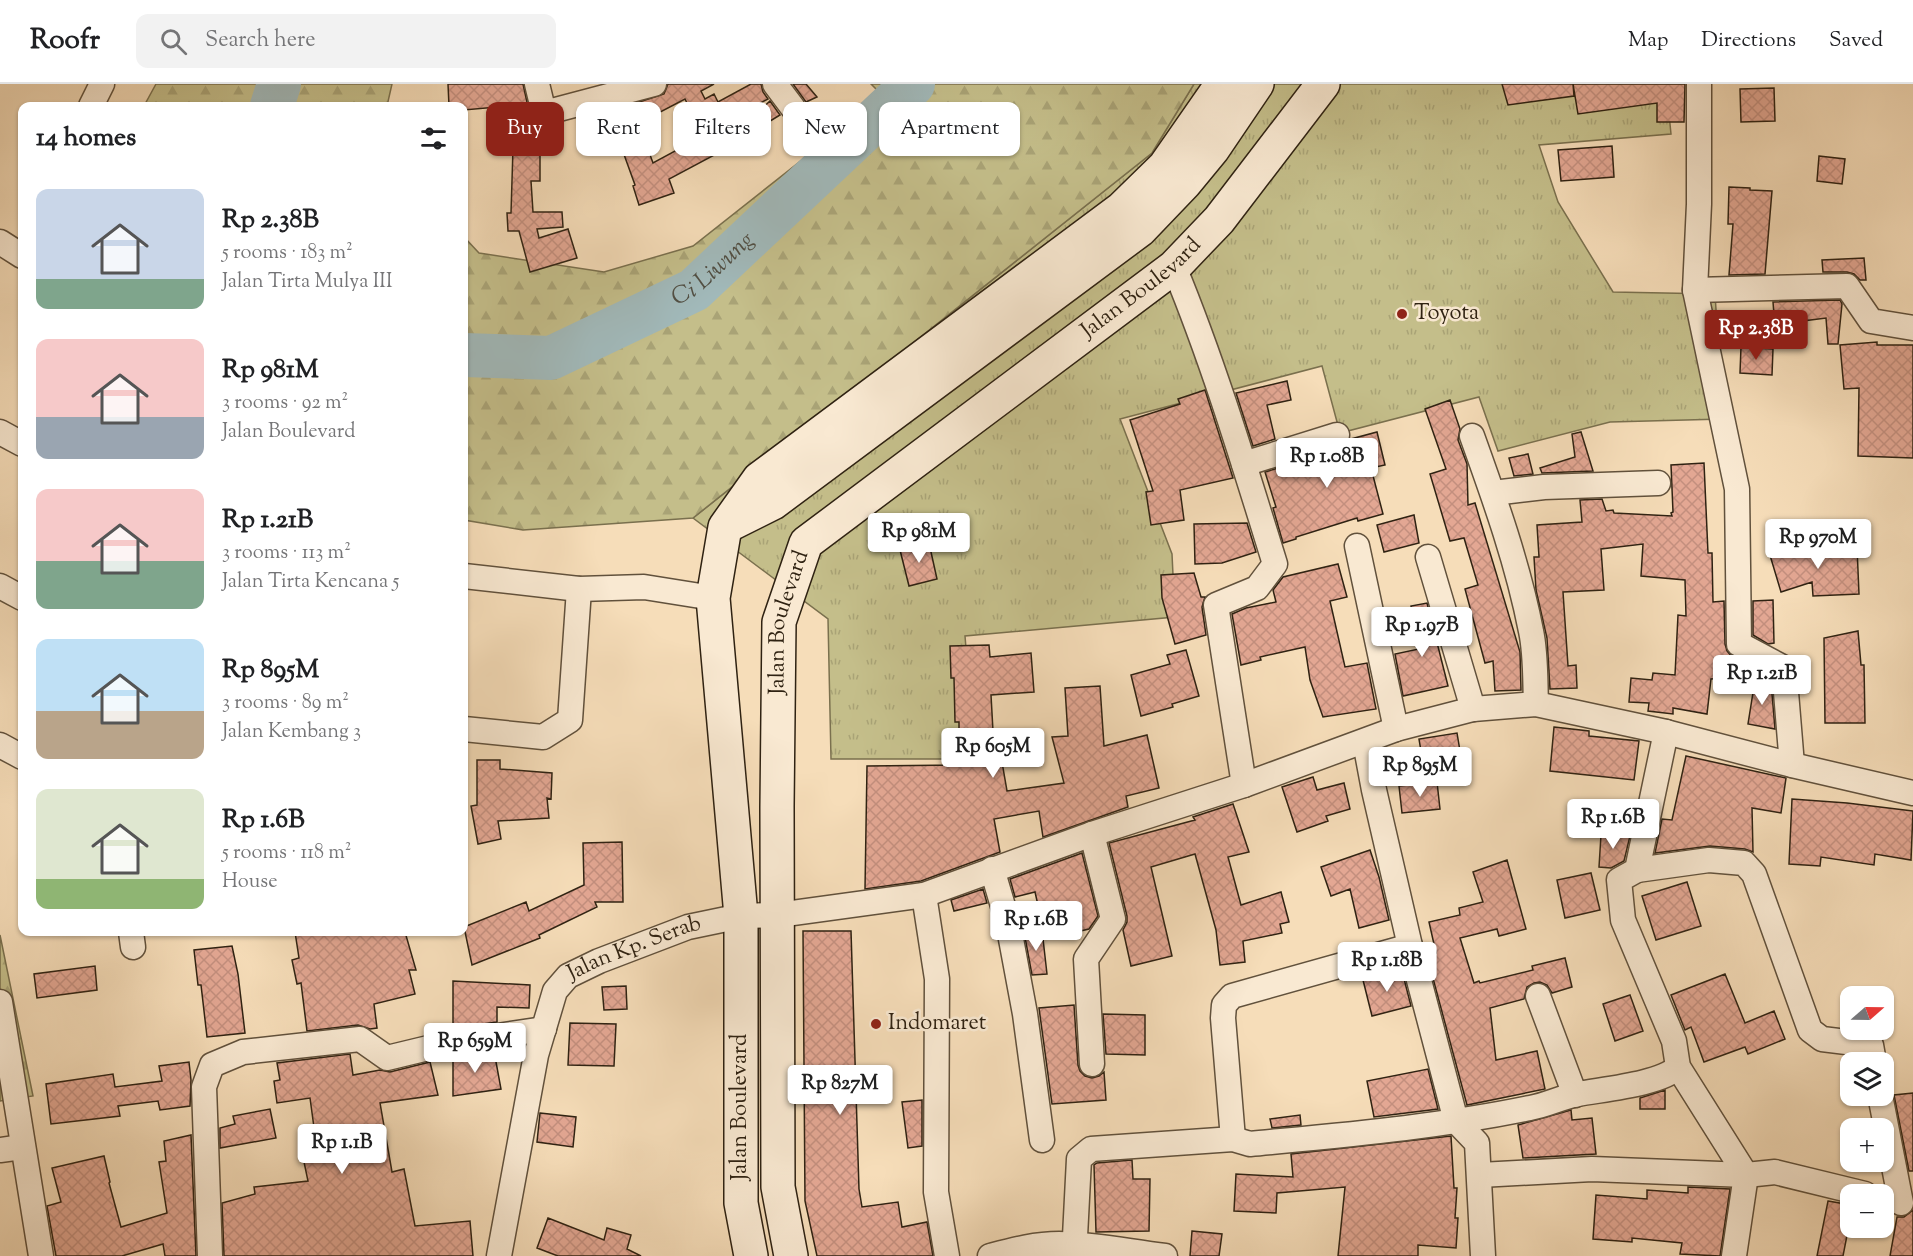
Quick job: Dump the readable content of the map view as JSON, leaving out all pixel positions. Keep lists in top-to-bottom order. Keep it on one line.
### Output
{"streets":{"main road":["Jalan Boulevard"],"street":["Jalan Kp. Serab"]},"crossings":[["Jalan Boulevard","Jalan Kp. Serab"]],"water":["Ci Liwung"],"places":["Toyota","Indomaret"],"north":"right","page":{"header":"Roofr","search":"Search here","nav":["Map","Directions","Saved"],"chip":["Buy","Rent","Filters","New","Apartment"],"heading":"14 homes","list":[{"name":"Rp 2.38B","note":"5 rooms · 183 m² · Jalan Tirta Mulya III"},{"name":"Rp 981M","note":"3 rooms · 92 m² · Jalan Boulevard"},{"name":"Rp 1.21B","note":"3 rooms · 113 m² · Jalan Tirta Kencana 5"},{"name":"Rp 895M","note":"3 rooms · 89 m² · Jalan Kembang 3"},{"name":"Rp 1.6B","note":"5 rooms · 118 m² · House"}],"price":["Rp 2.38B","Rp 1.08B","Rp 981M","Rp 970M","Rp 1.97B","Rp 1.21B","Rp 605M","Rp 895M","Rp 1.6B","Rp 1.6B","Rp 1.18B","Rp 659M","Rp 827M","Rp 1.1B"],"map_buttons":["+","−"]}}
